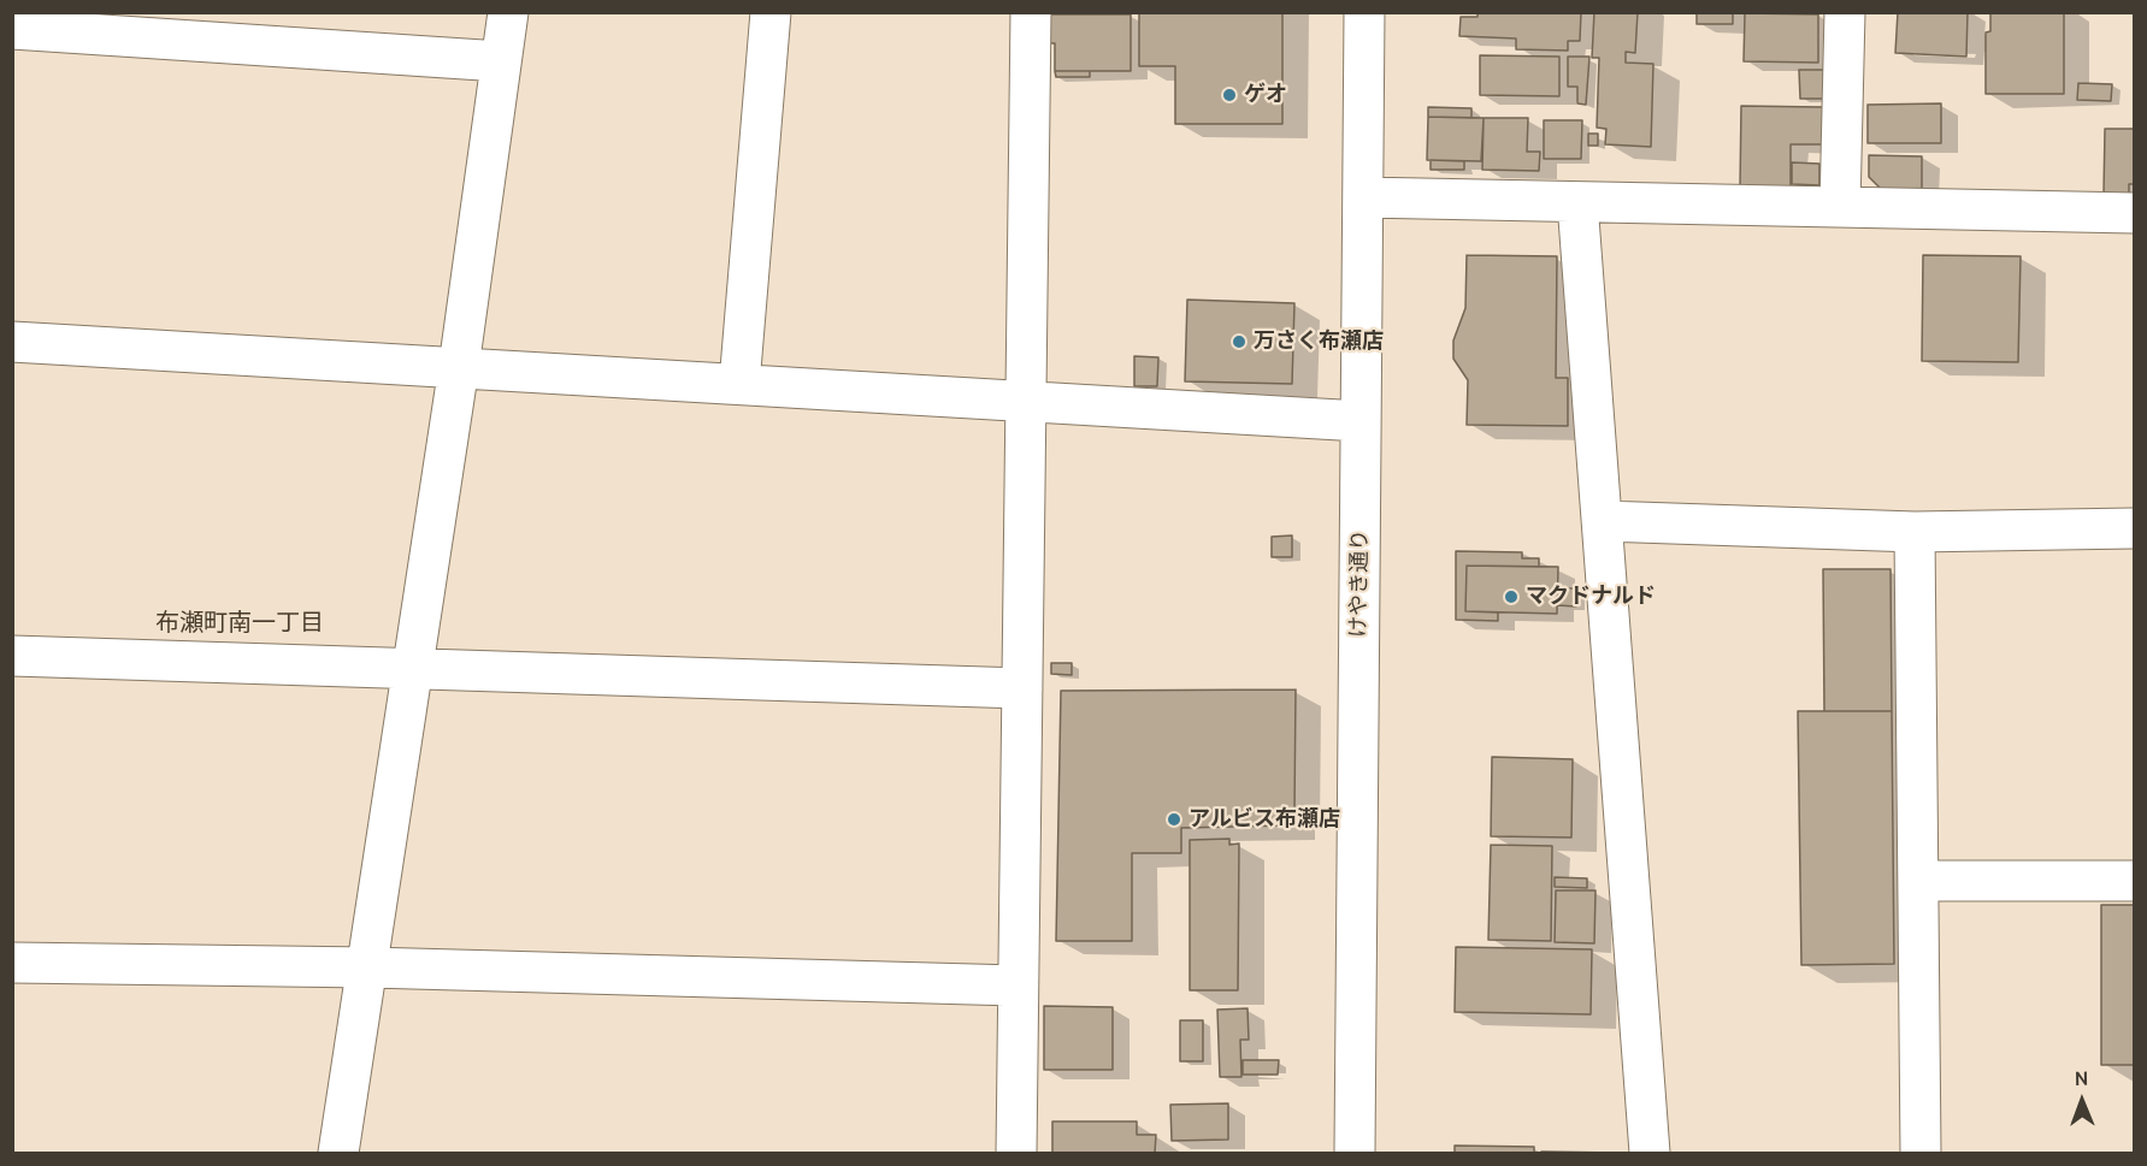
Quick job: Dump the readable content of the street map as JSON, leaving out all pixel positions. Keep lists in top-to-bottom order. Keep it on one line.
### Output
{"streets":{"street":["けやき通り"]},"districts":["布瀬町南一丁目"],"places":["ゲオ","万さく布瀬店","マクドナルド","アルビス布瀬店"],"north":"top"}
